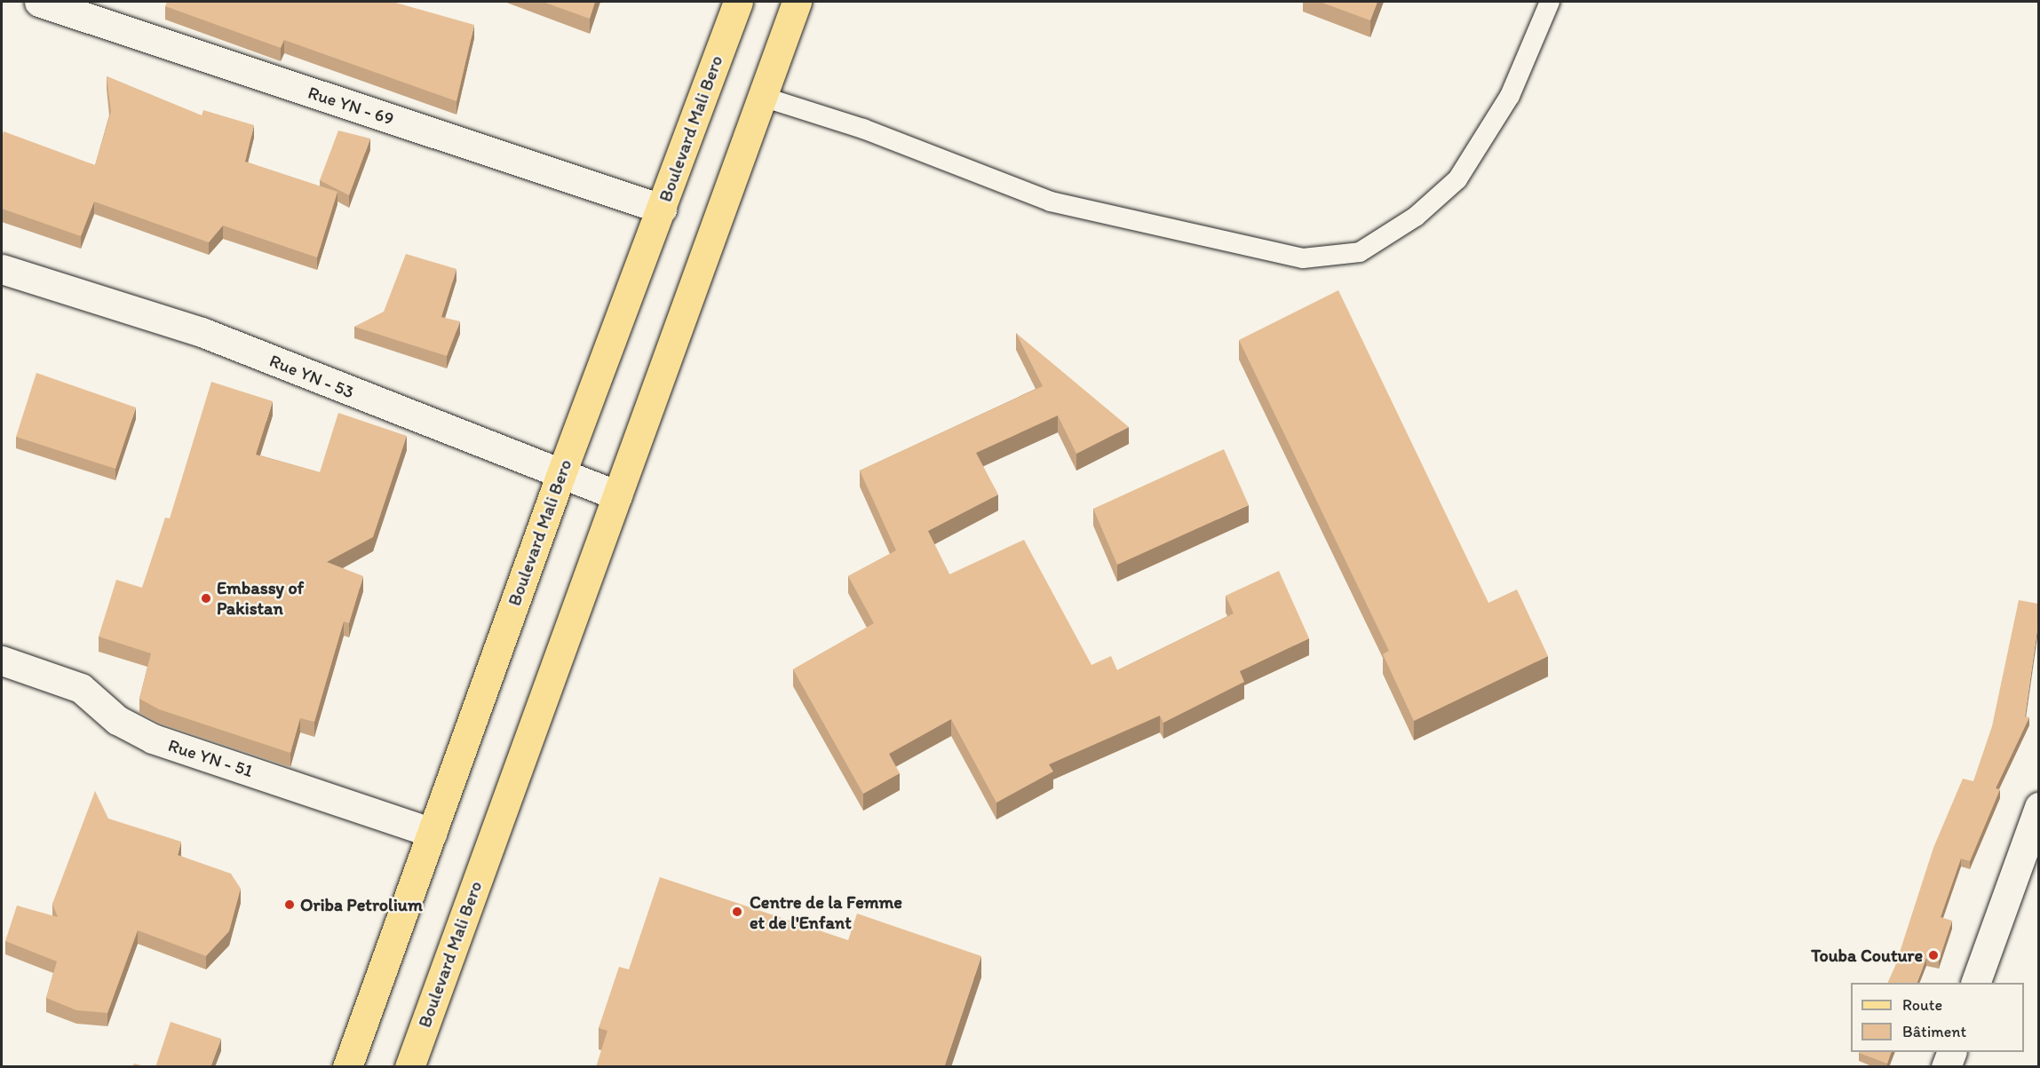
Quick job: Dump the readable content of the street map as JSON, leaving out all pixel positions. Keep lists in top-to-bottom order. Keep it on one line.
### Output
{"streets":{"main road":["Boulevard Mali Bero"],"street":["Rue YN - 69","Rue YN - 53","Rue YN - 51"]},"crossings":[["Rue YN - 69","Boulevard Mali Bero"],["Boulevard Mali Bero","Rue YN - 53"],["Boulevard Mali Bero","Rue YN - 51"]],"places":["Embassy of Pakistan","Oriba Petrolium","Centre de la Femme et de l'Enfant","Touba Couture"],"legend":["Route","Bâtiment"]}
